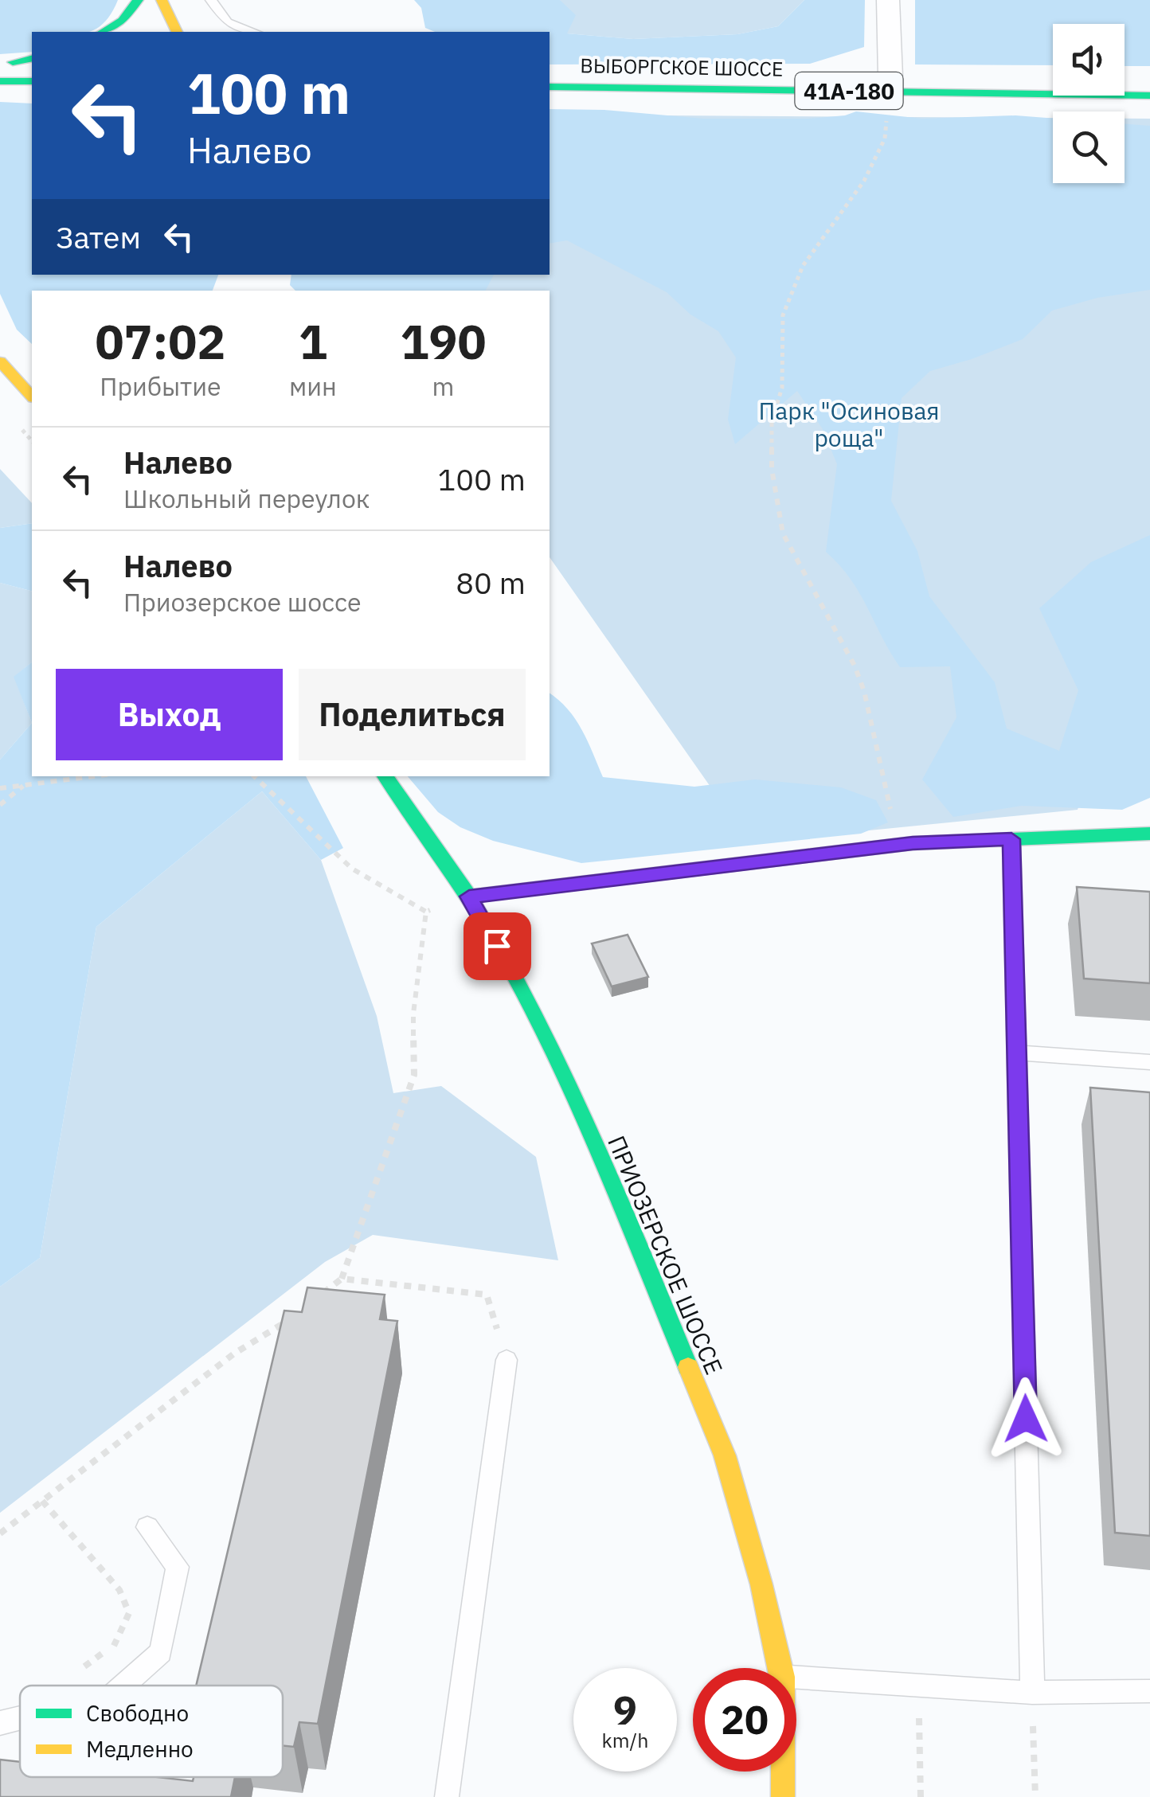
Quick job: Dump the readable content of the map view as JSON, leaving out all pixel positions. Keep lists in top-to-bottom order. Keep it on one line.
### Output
{"streets":{"main road":["ВЫБОРГСКОЕ ШОССЕ","41А-180","ПРИОЗЕРСКОЕ ШОССЕ"]},"parks":["Парк \"Осиновая роща\""],"legend":["Свободно","Медленно"],"page":{"turn":["100 m","Налево"],"then":"Затем","eta":["07:02","Прибытие","1","мин","190","m"],"list":[{"name":"Налево","note":"Школьный переулок","value":"100 m"},{"name":"Налево","note":"Приозерское шоссе","value":"80 m"}],"buttons":["Выход","Поделиться"],"speed":"9 km/h","limit":"20"}}
